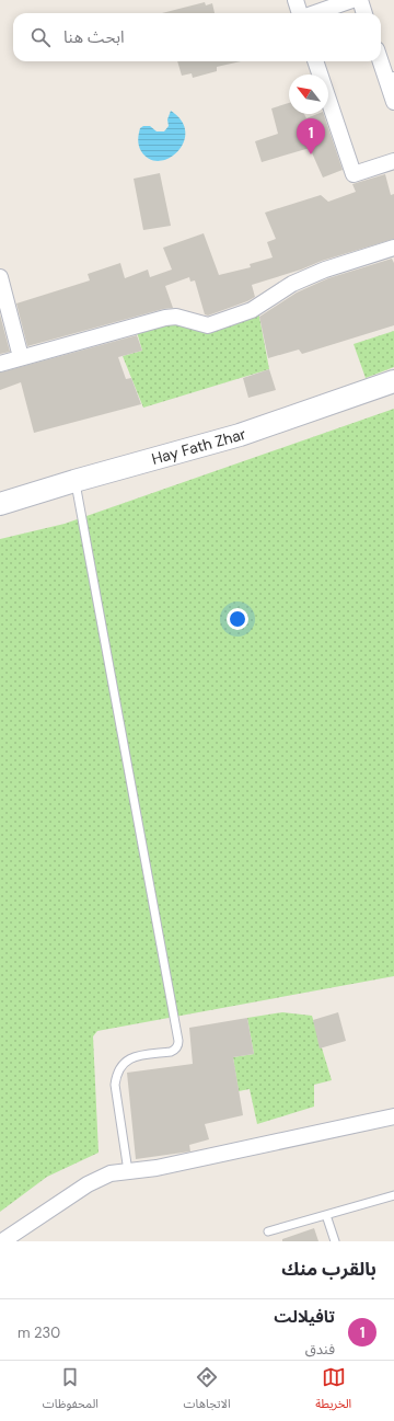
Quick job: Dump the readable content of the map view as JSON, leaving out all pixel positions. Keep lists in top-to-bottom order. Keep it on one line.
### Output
{"streets":{"street":["Hay Fath Zhar"]},"north":"top left","page":{"search":"ابحث هنا","pins":"1","heading":"بالقرب منك","list":[{"mark":"1","name":"تافيلالت","note":"فندق","value":"230 m"}],"nav":["الخريطة","الاتجاهات","المحفوظات"]}}
